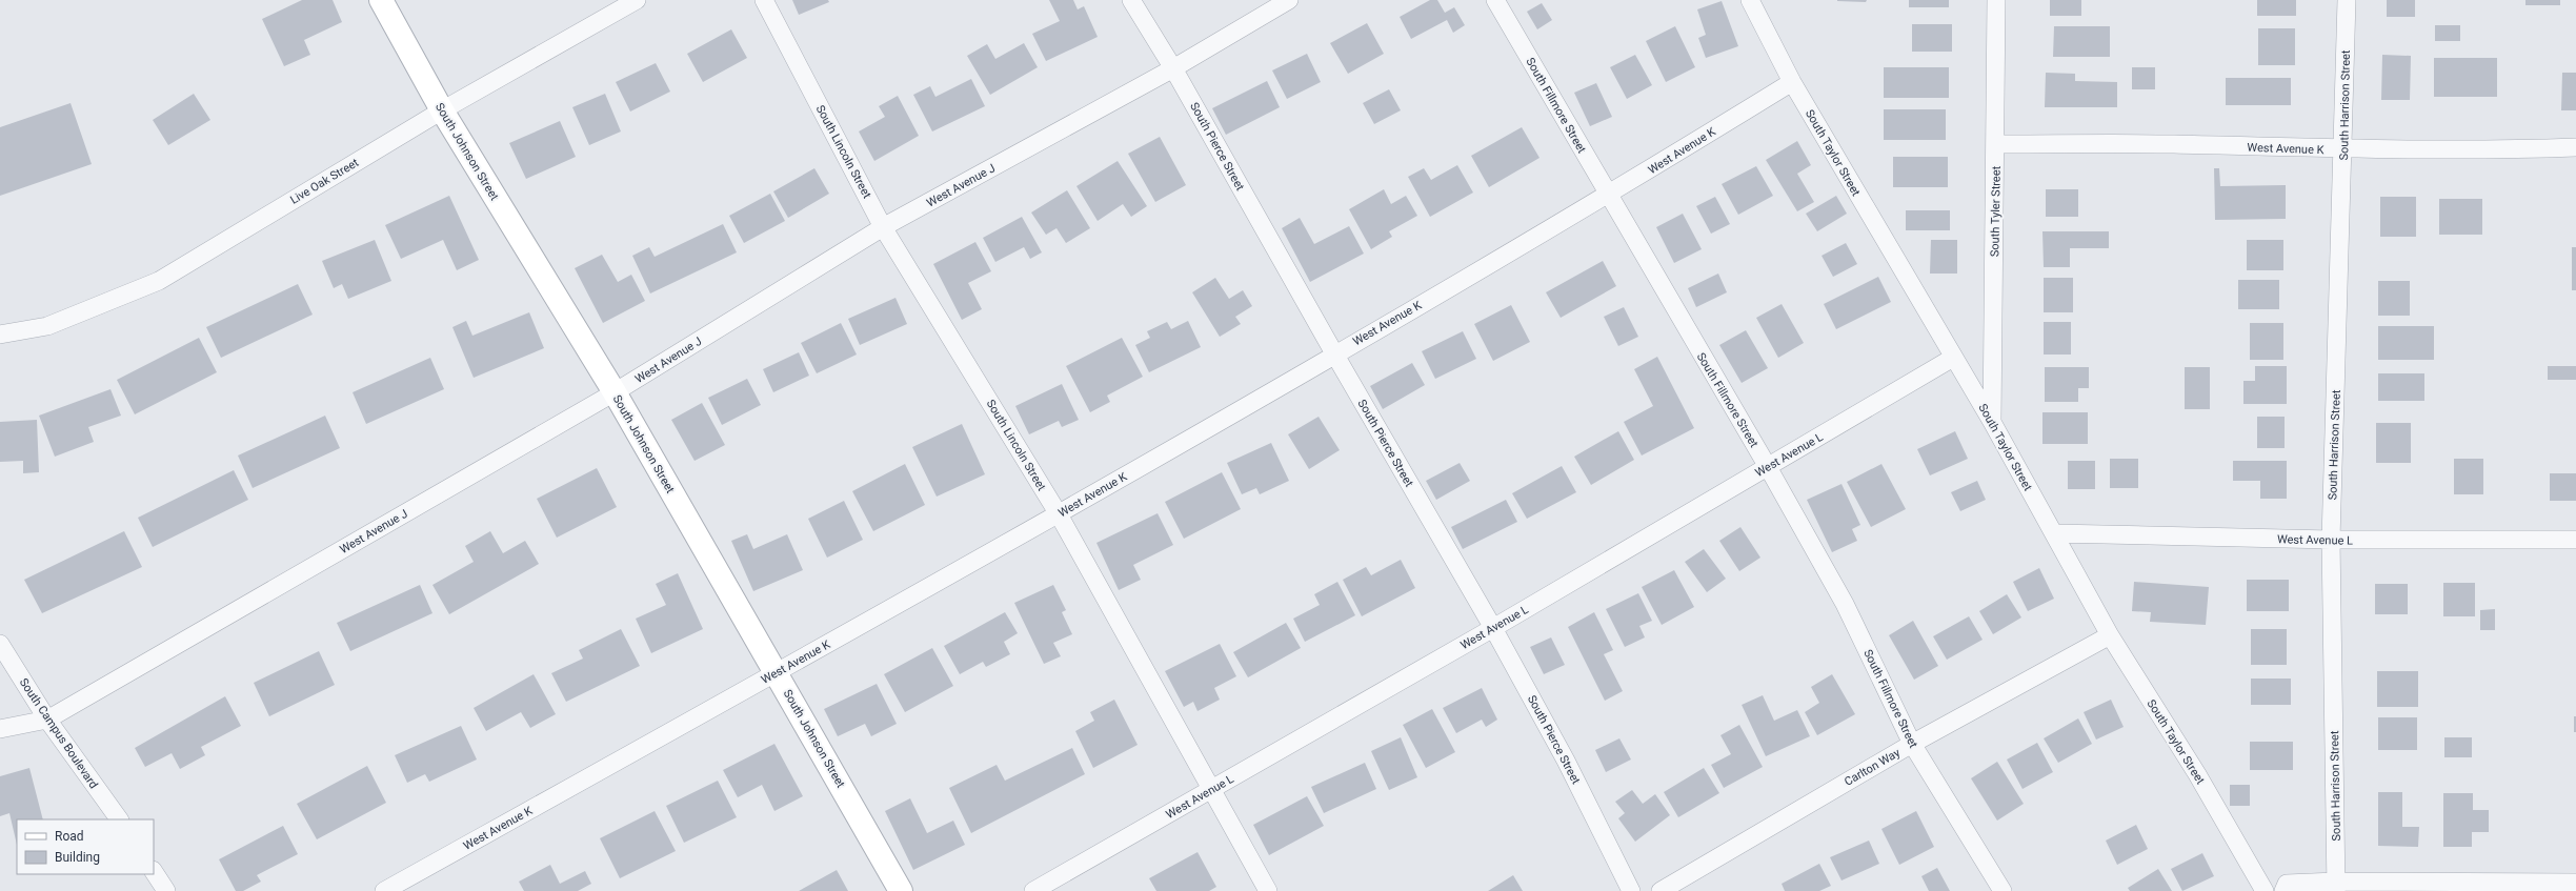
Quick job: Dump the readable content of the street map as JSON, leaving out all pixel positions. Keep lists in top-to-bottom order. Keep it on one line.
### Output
{"streets":{"street":["South Fillmore Street","South Harrison Street","South Pierce Street","West Avenue K","South Johnson Street","South Lincoln Street","South Taylor Street","Live Oak Street","West Avenue J","South Tyler Street","West Avenue L","South Campus Boulevard","Carlton Way"]},"crossings":[["South Fillmore Street","West Avenue K"],["South Fillmore Street","West Avenue L"],["South Fillmore Street","Carlton Way"],["South Harrison Street","West Avenue K"],["South Harrison Street","West Avenue L"],["South Pierce Street","West Avenue K"],["South Pierce Street","West Avenue J"],["South Pierce Street","West Avenue L"],["West Avenue K","South Johnson Street"],["West Avenue K","South Lincoln Street"],["West Avenue K","South Taylor Street"],["West Avenue K","South Tyler Street"],["South Johnson Street","Live Oak Street"],["South Johnson Street","West Avenue J"],["South Lincoln Street","West Avenue J"],["South Lincoln Street","West Avenue L"],["South Taylor Street","South Tyler Street"],["South Taylor Street","West Avenue L"],["South Taylor Street","Carlton Way"],["West Avenue J","South Campus Boulevard"]],"legend":["Road","Building"]}
